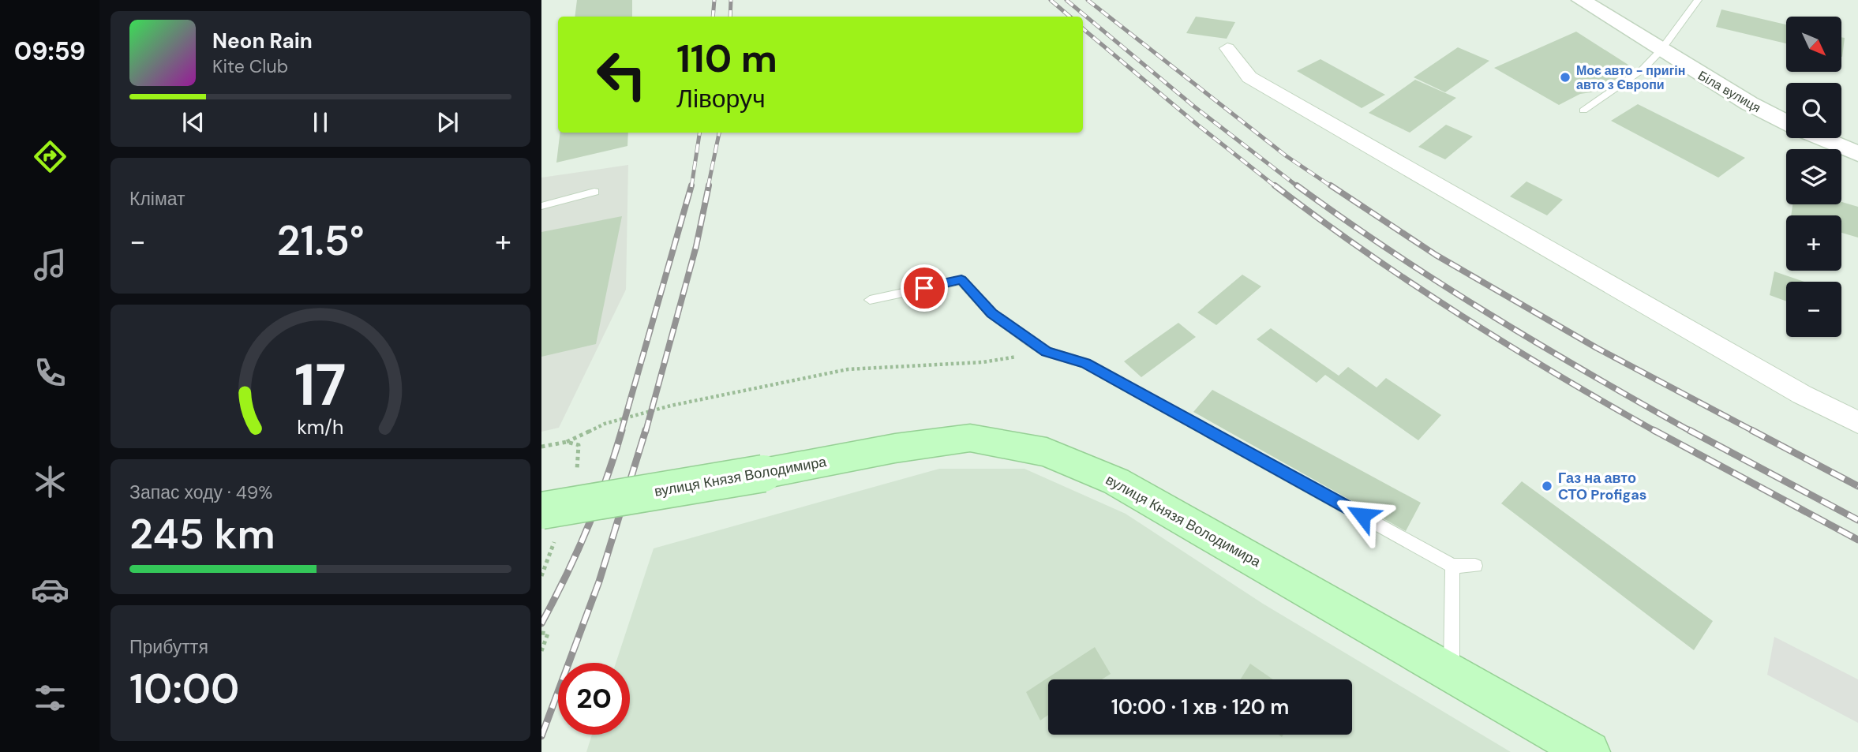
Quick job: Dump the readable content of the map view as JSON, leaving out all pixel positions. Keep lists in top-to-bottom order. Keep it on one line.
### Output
{"streets":{"main road":["вулиця Князя Володимира"],"street":["Біла вулиця"]},"places":["Моє авто - пригін авто з Європи","Газ на авто СТО Profigas"],"north":"bottom right","page":{"tabs":"09:59","map_buttons":["+","−"],"turn":["110 m","Ліворуч"],"song":["Neon Rain","Kite Club"],"tile":["Клімат",["Запас ходу · 49%","245 km"],["Прибуття","10:00"]],"heat":["−","21.5°","+"],"limit":"20","trip":"10:00 · 1 хв · 120 m","gauge":["17","km/h"]}}
